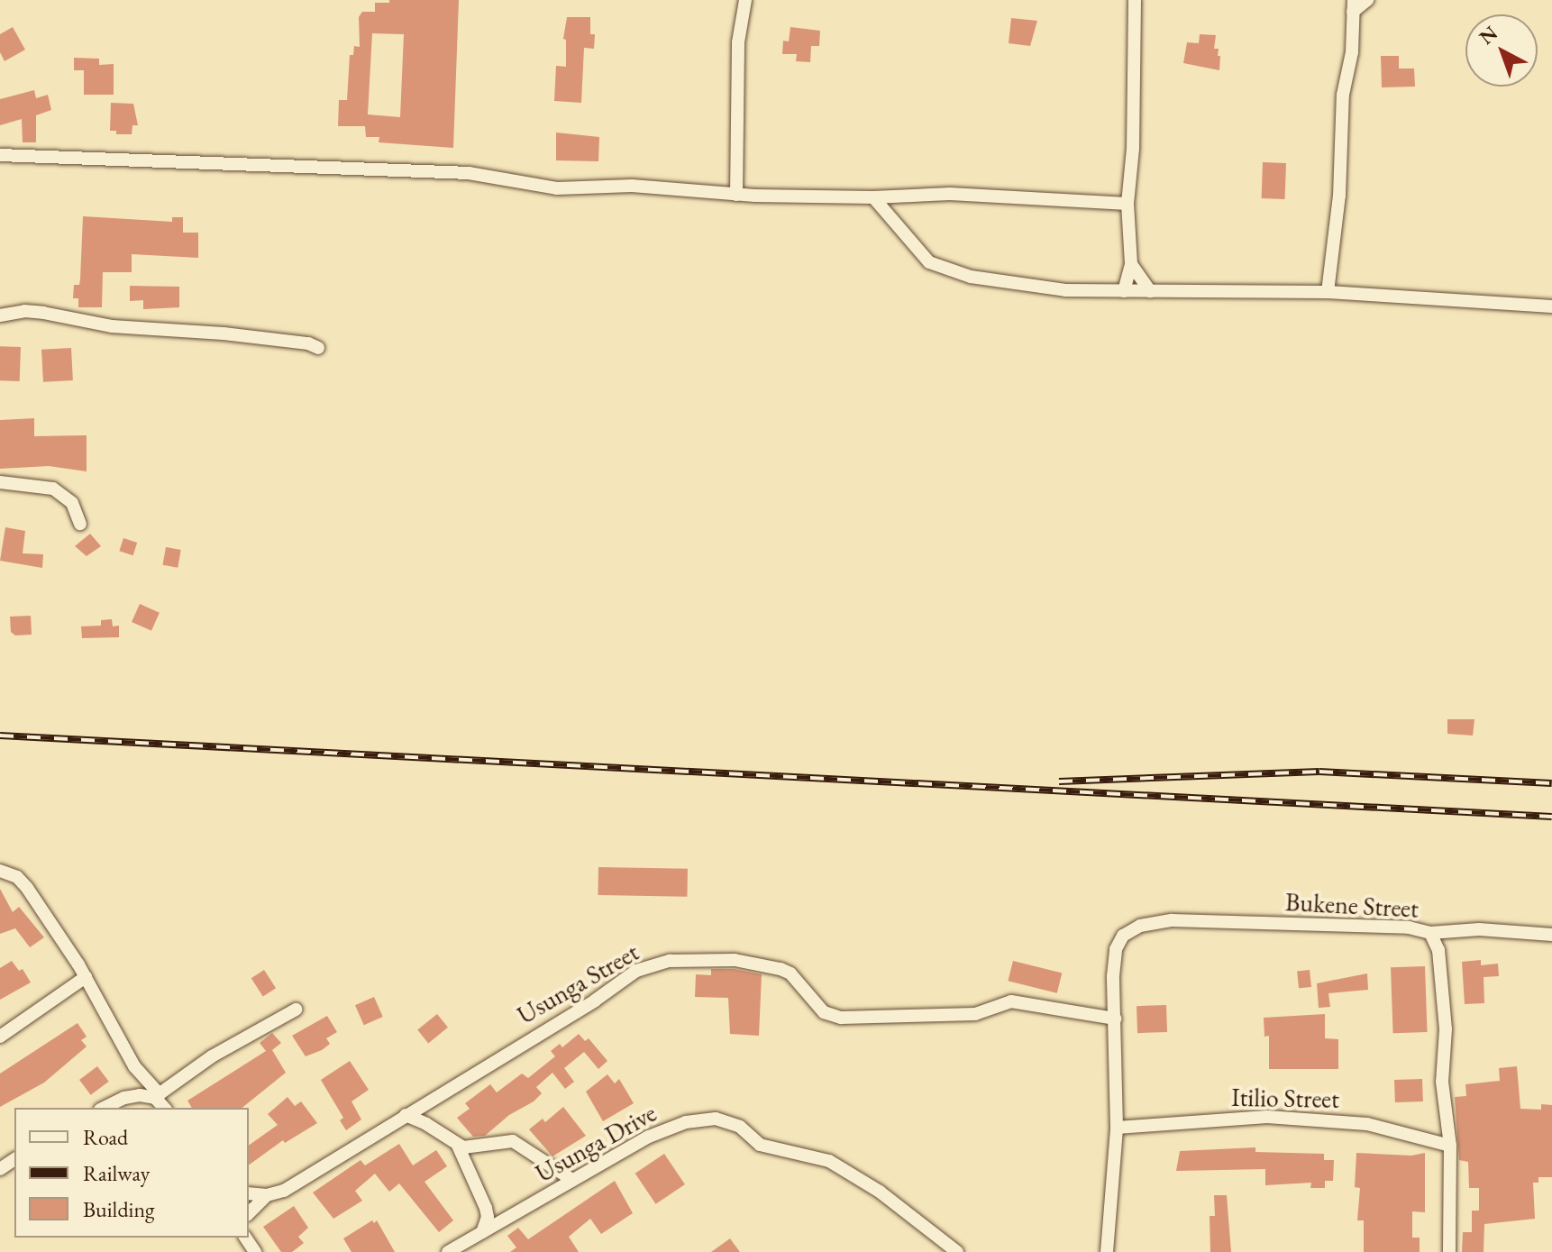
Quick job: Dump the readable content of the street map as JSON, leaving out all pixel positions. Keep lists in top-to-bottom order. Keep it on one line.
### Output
{"streets":{"street":["Bukene Street","Usunga Street","Itilio Street","Usunga Drive"]},"crossings":[["Bukene Street","Usunga Street"],["Bukene Street","Itilio Street"]],"legend":["Road","Railway","Building"],"north":"top left"}
